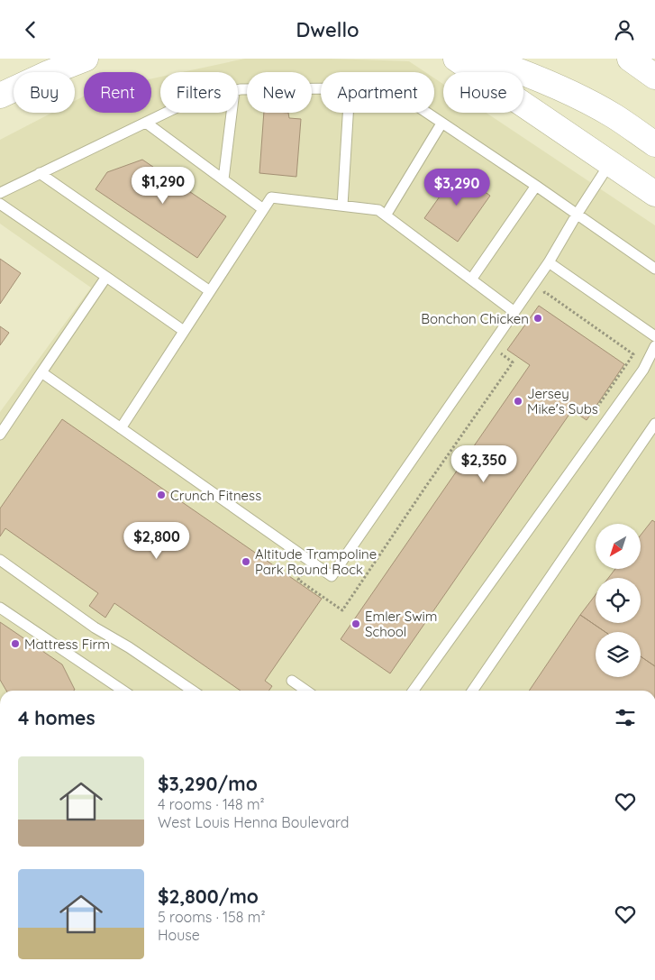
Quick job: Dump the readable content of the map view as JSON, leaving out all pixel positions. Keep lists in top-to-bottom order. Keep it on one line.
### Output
{"places":["Bonchon Chicken","Jersey Mike's Subs","Crunch Fitness","Altitude Trampoline Park Round Rock","Emler Swim School","Mattress Firm"],"north":"bottom left","page":{"header":"Dwello","chip":["Buy","Rent","Filters","New","Apartment","House"],"price":["$1,290","$3,290","$2,350","$2,800"],"heading":"4 homes","list":[{"name":"$3,290/mo","note":"4 rooms · 148 m² · West Louis Henna Boulevard"},{"name":"$2,800/mo","note":"5 rooms · 158 m² · House"}]}}
